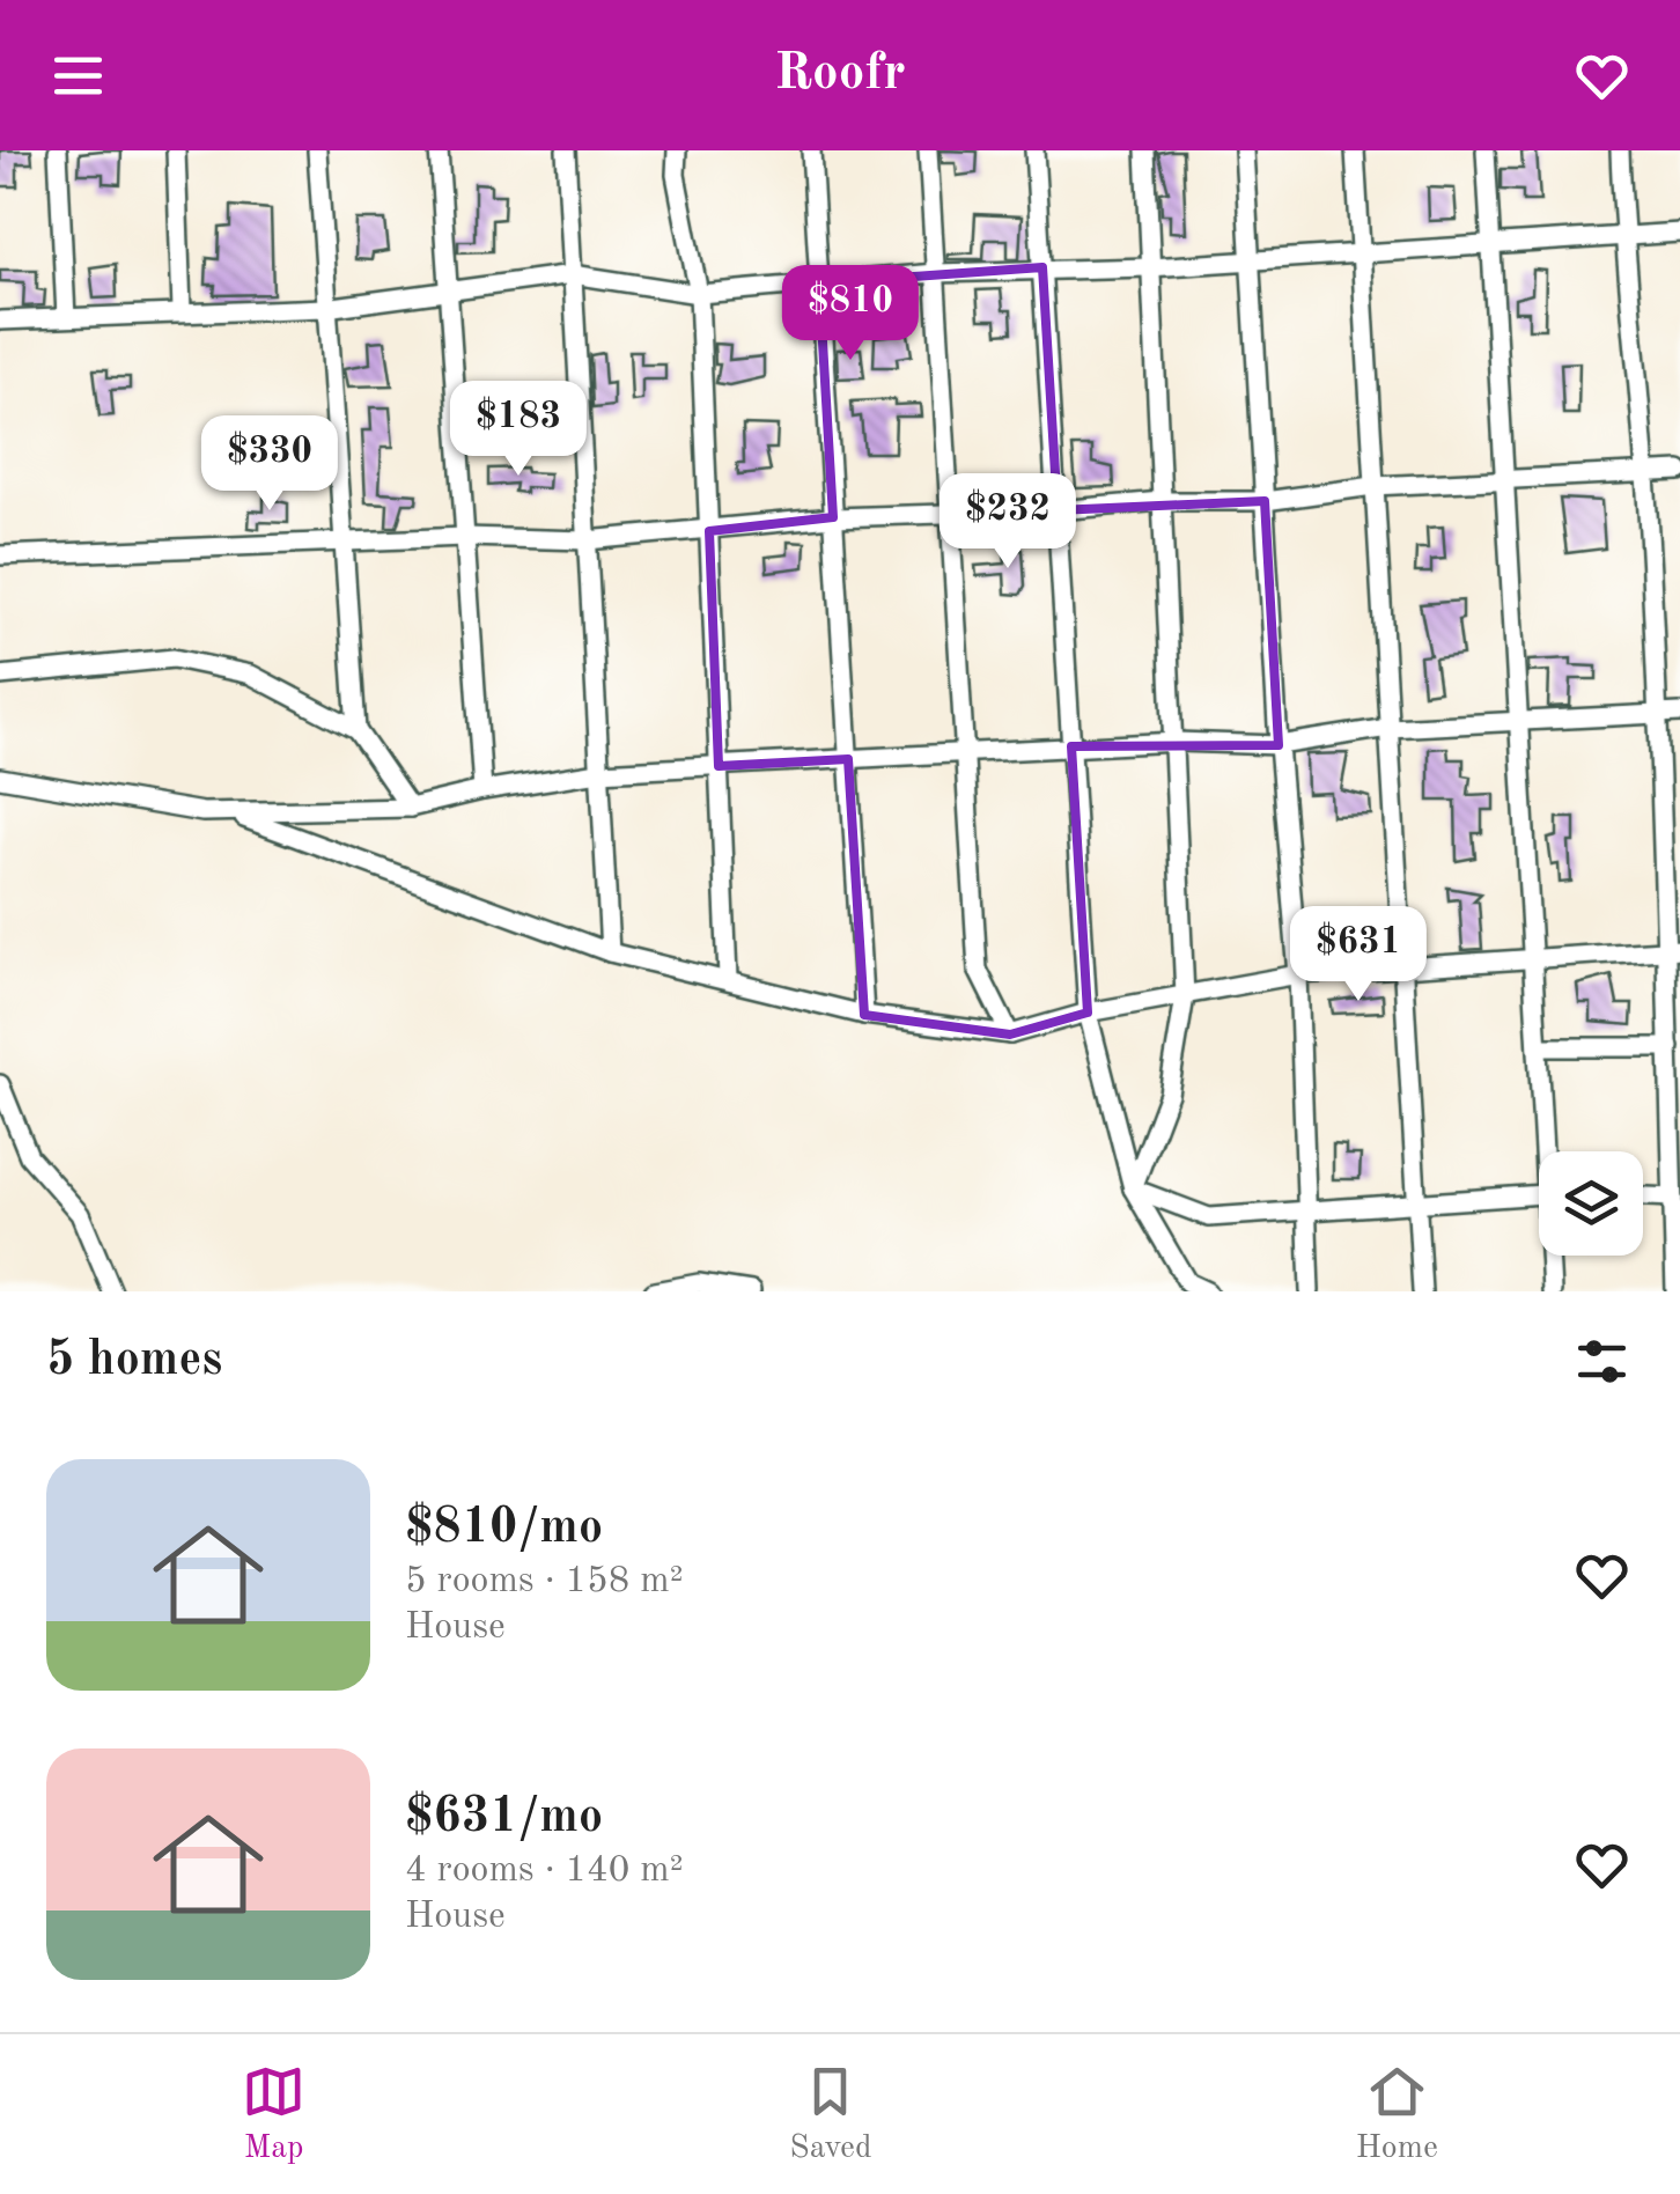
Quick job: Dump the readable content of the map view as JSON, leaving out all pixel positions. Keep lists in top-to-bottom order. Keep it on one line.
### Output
{"page":{"header":"Roofr","price":["$810","$183","$330","$232","$631"],"heading":"5 homes","list":[{"name":"$810/mo","note":"5 rooms · 158 m² · House"},{"name":"$631/mo","note":"4 rooms · 140 m² · House"}],"tabs":["Map","Saved","Home"]}}
